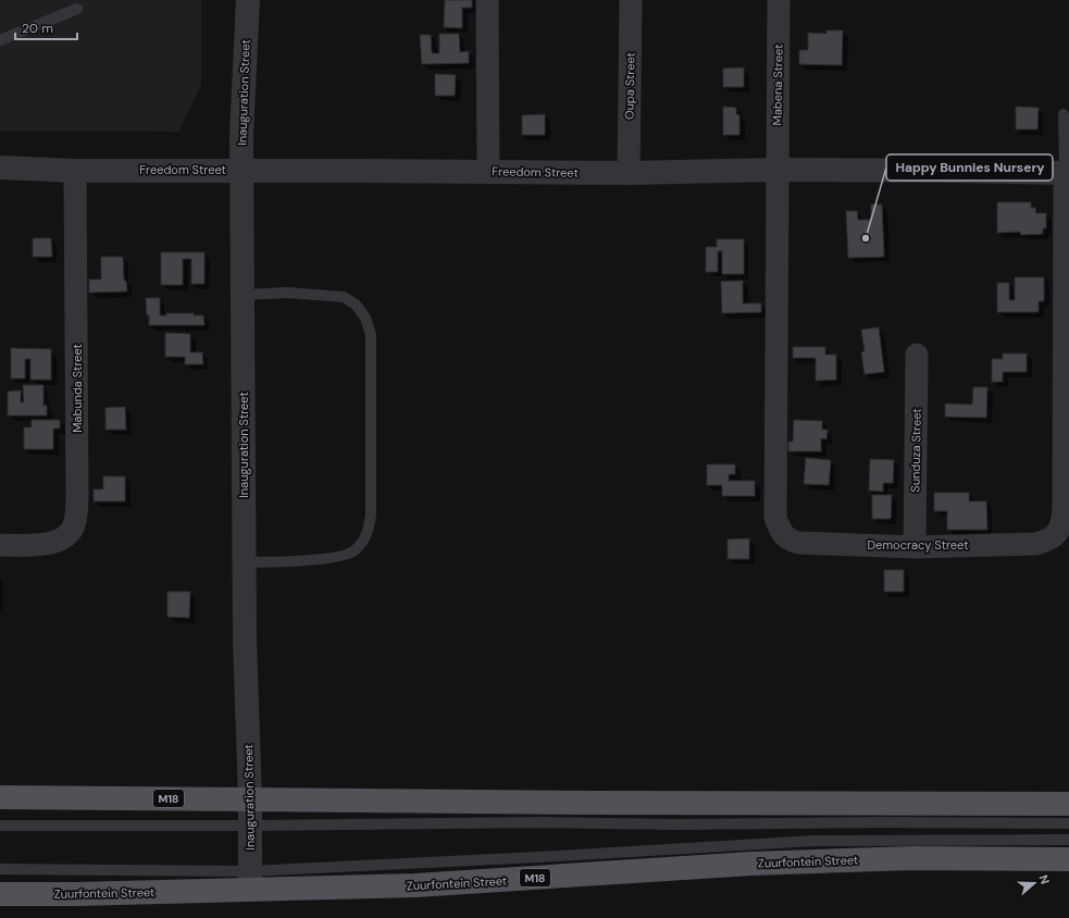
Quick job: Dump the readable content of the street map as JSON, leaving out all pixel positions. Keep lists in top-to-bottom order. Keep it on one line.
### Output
{"streets":{"main road":["M18","Zuurfontein Street"],"street":["Mabena Street","Oupa Street","Inauguration Street","Freedom Street","Mabunda Street","Sunduza Street","Democracy Street"]},"crossings":[["Mabena Street","Freedom Street"],["Mabena Street","Democracy Street"],["Oupa Street","Freedom Street"],["Inauguration Street","Freedom Street"],["Inauguration Street","M18"],["Inauguration Street","Zuurfontein Street"],["Freedom Street","Mabunda Street"],["Freedom Street","Democracy Street"],["Sunduza Street","Democracy Street"]],"places":["Happy Bunnies Nursery"],"scale_bar":"20 m","north":"right"}
